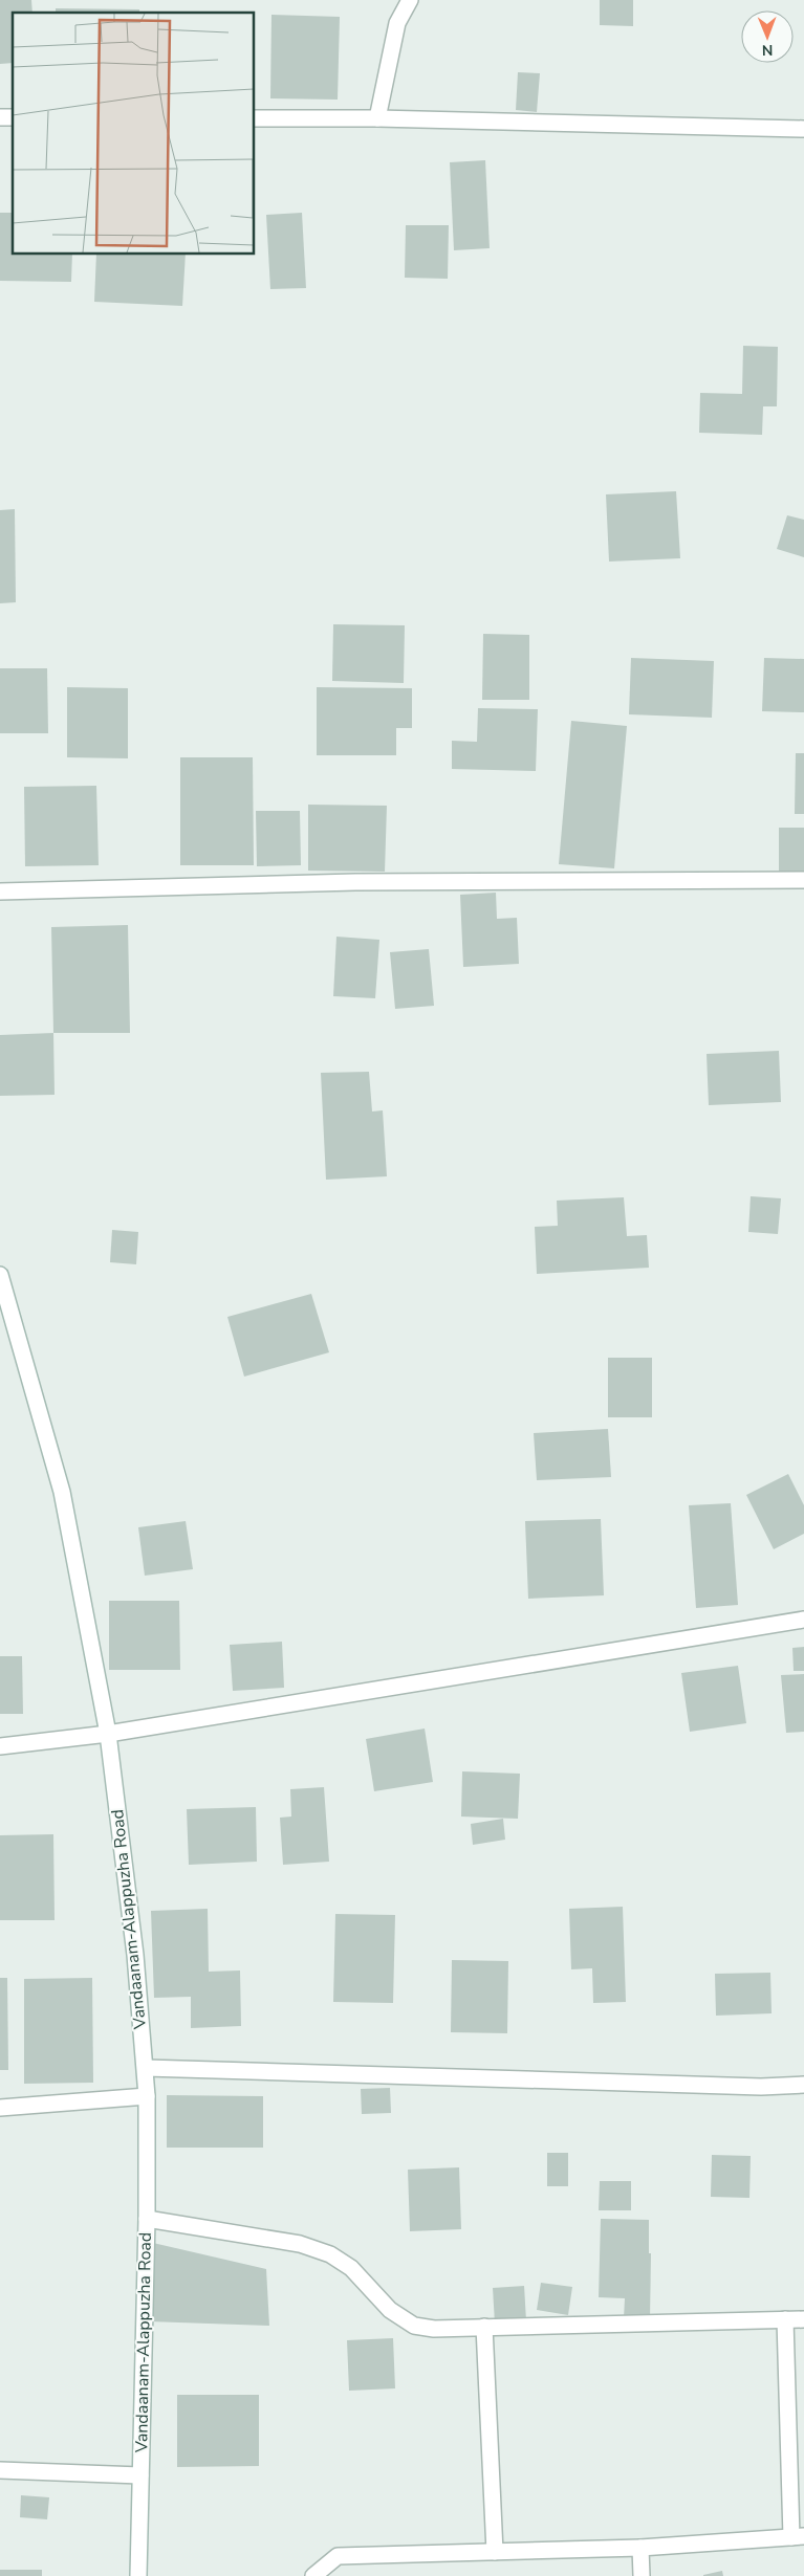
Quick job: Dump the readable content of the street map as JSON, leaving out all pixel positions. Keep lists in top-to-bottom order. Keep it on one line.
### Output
{"streets":{"street":["Vandaanam-Alappuzha Road"]},"north":"bottom"}
